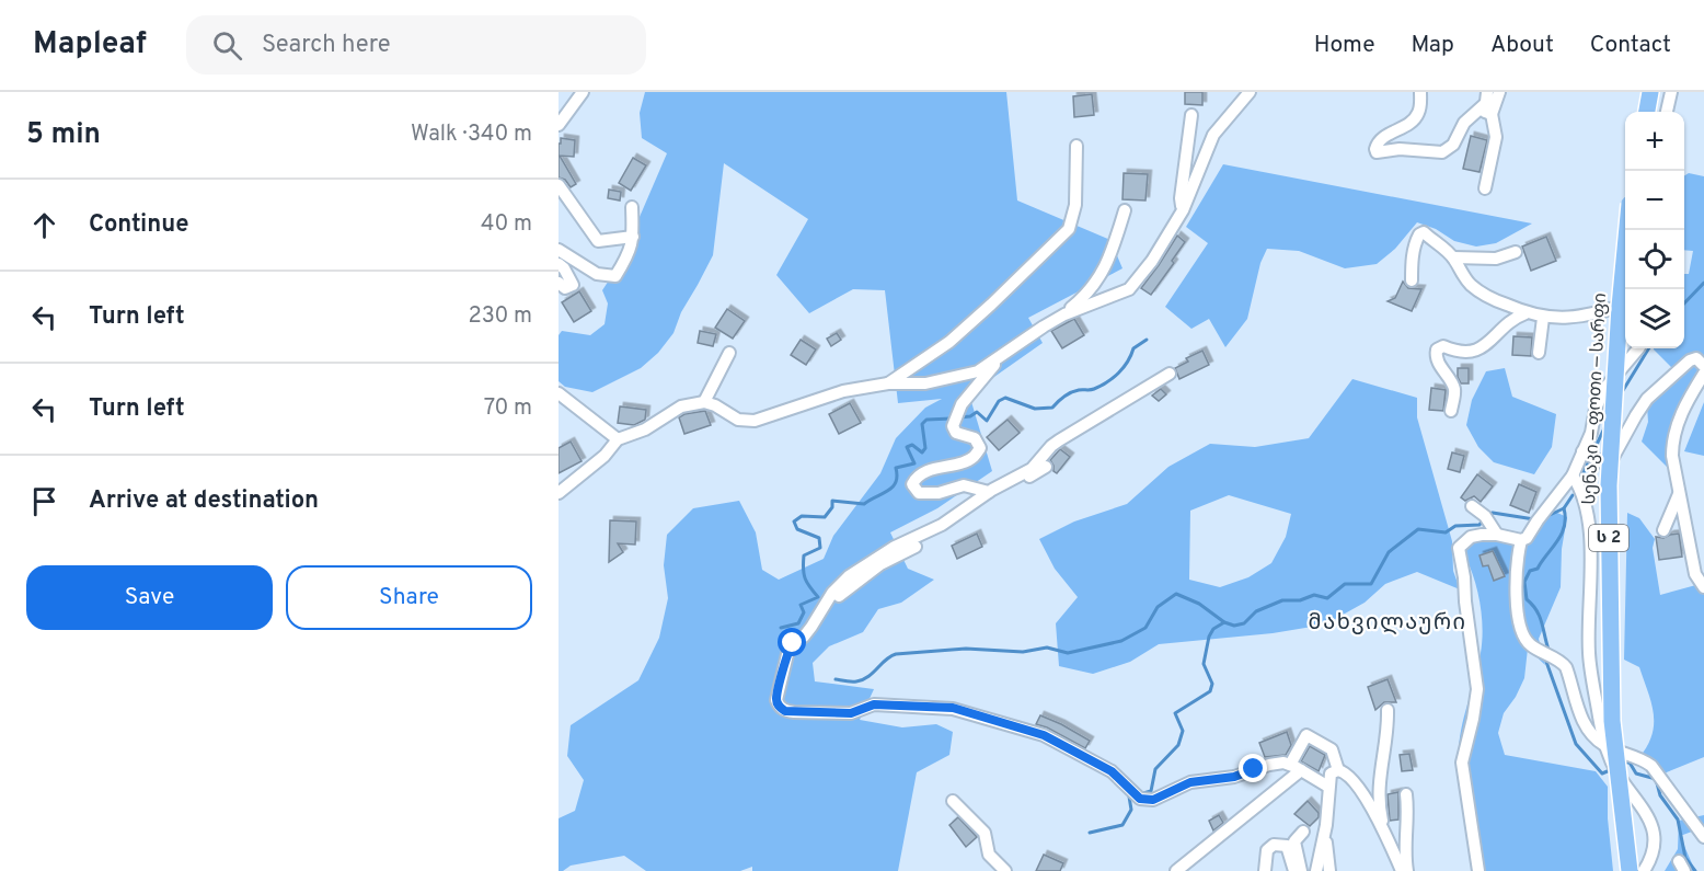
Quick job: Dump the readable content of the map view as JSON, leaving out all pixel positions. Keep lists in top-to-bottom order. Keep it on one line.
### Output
{"streets":{"highway":["სენაკი — ფოთი — სარფი","ს 2"]},"districts":["მახვილაური"],"page":{"header":"Mapleaf","search":"Search here","nav":["Home","Map","About","Contact"],"heading":["5 min","Walk · 340 m"],"map_buttons":["+","−"],"list":[["Continue","40 m"],["Turn left","230 m"],["Turn left","70 m"],"Arrive at destination"],"buttons":["Save","Share"]}}
